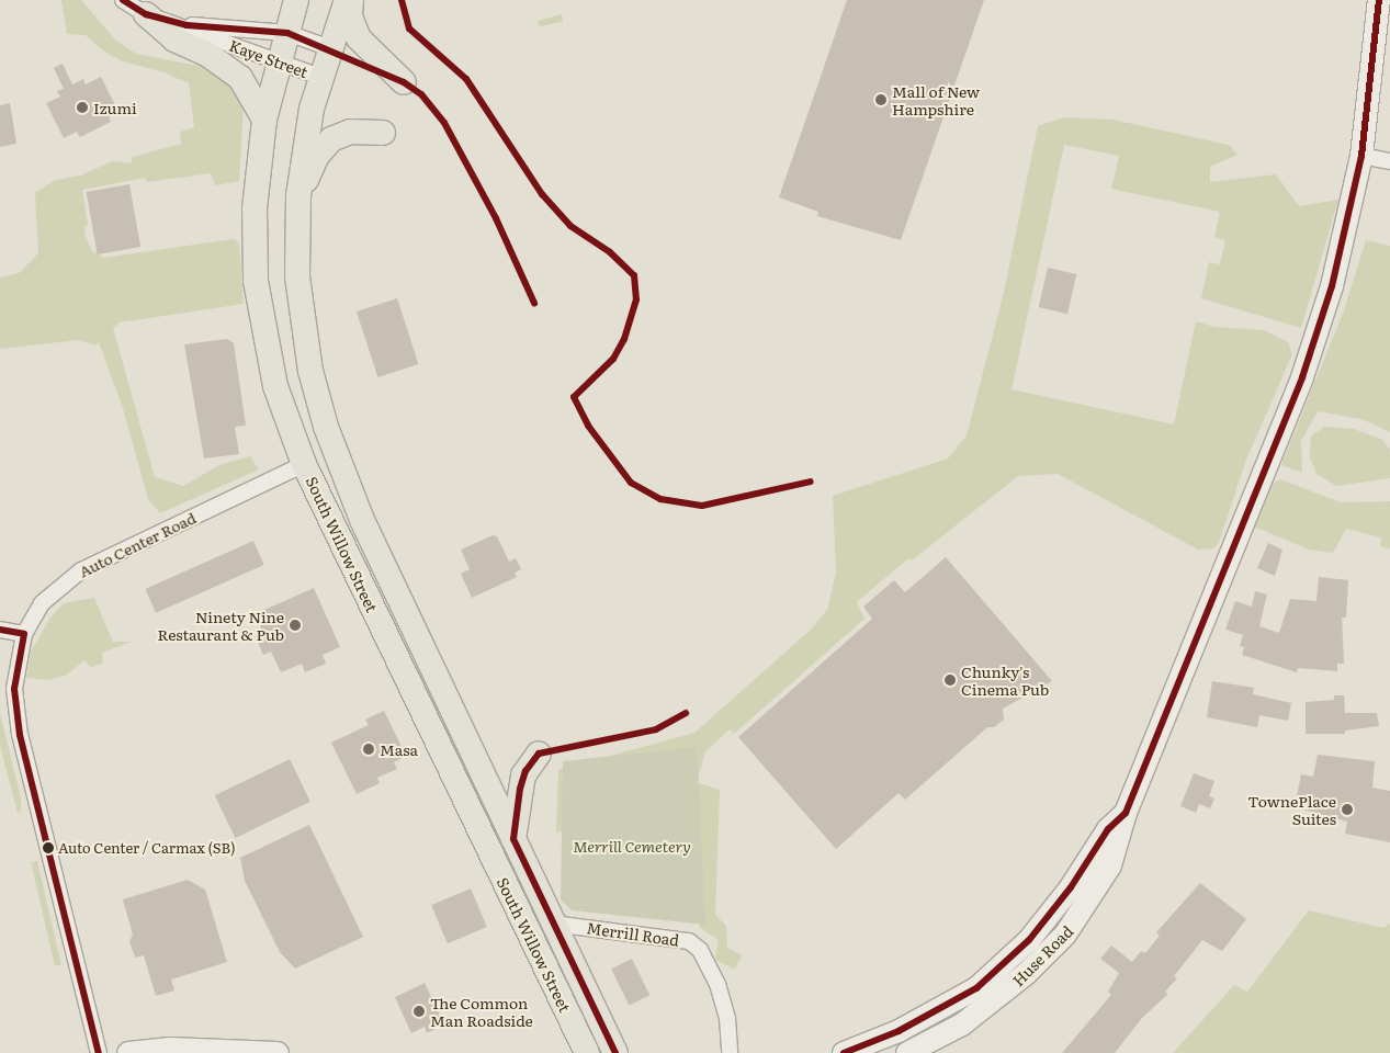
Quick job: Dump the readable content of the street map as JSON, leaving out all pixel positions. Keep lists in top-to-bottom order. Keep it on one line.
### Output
{"streets":{"main road":["South Willow Street"],"street":["Kaye Street","Auto Center Road","Merrill Road","Huse Road"]},"crossings":[["Kaye Street","South Willow Street"],["Auto Center Road","South Willow Street"],["South Willow Street","Merrill Road"]],"parks":["Merrill Cemetery"],"places":["Mall of New Hampshire","Izumi","Ninety Nine Restaurant & Pub","Chunky's Cinema Pub","Masa","TownePlace Suites","Auto Center / Carmax (SB)","The Common Man Roadside"]}
